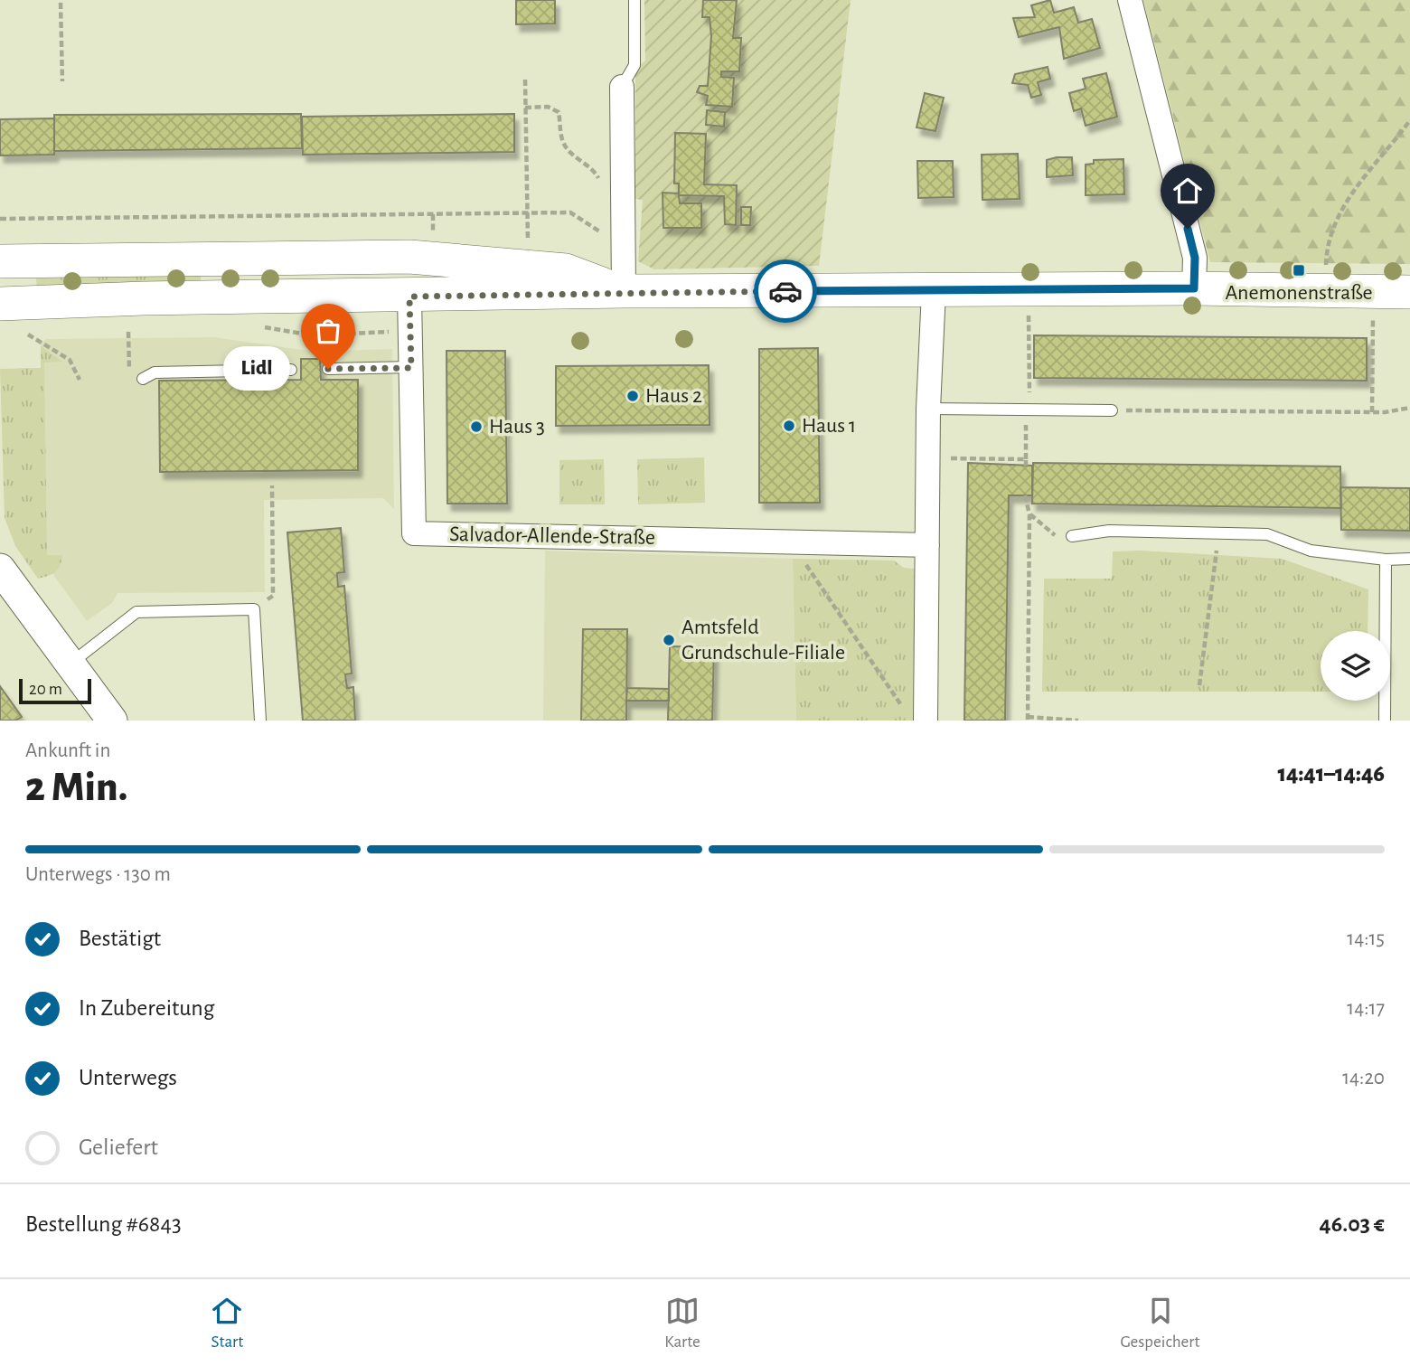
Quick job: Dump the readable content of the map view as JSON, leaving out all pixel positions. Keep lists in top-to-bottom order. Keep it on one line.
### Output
{"streets":{"street":["Salvador-Allende-Straße"]},"places":{"transit":["Anemonenstraße"],"other":["Lidl","Haus 2","Haus 1","Haus 3","Amtsfeld Grundschule-Filiale"]},"scale_bar":"20 m","page":{"bubble":"Lidl","scale":"20 m","heading":["2 Min.","Ankunft in","14:41–14:46"],"panel":["Bestellung #6843","46.03 €"],"bar":"Unterwegs · 130 m","list":[["Bestätigt","14:15"],["In Zubereitung","14:17"],["Unterwegs","14:20"],"Geliefert"],"tabs":["Start","Karte","Gespeichert"]}}
